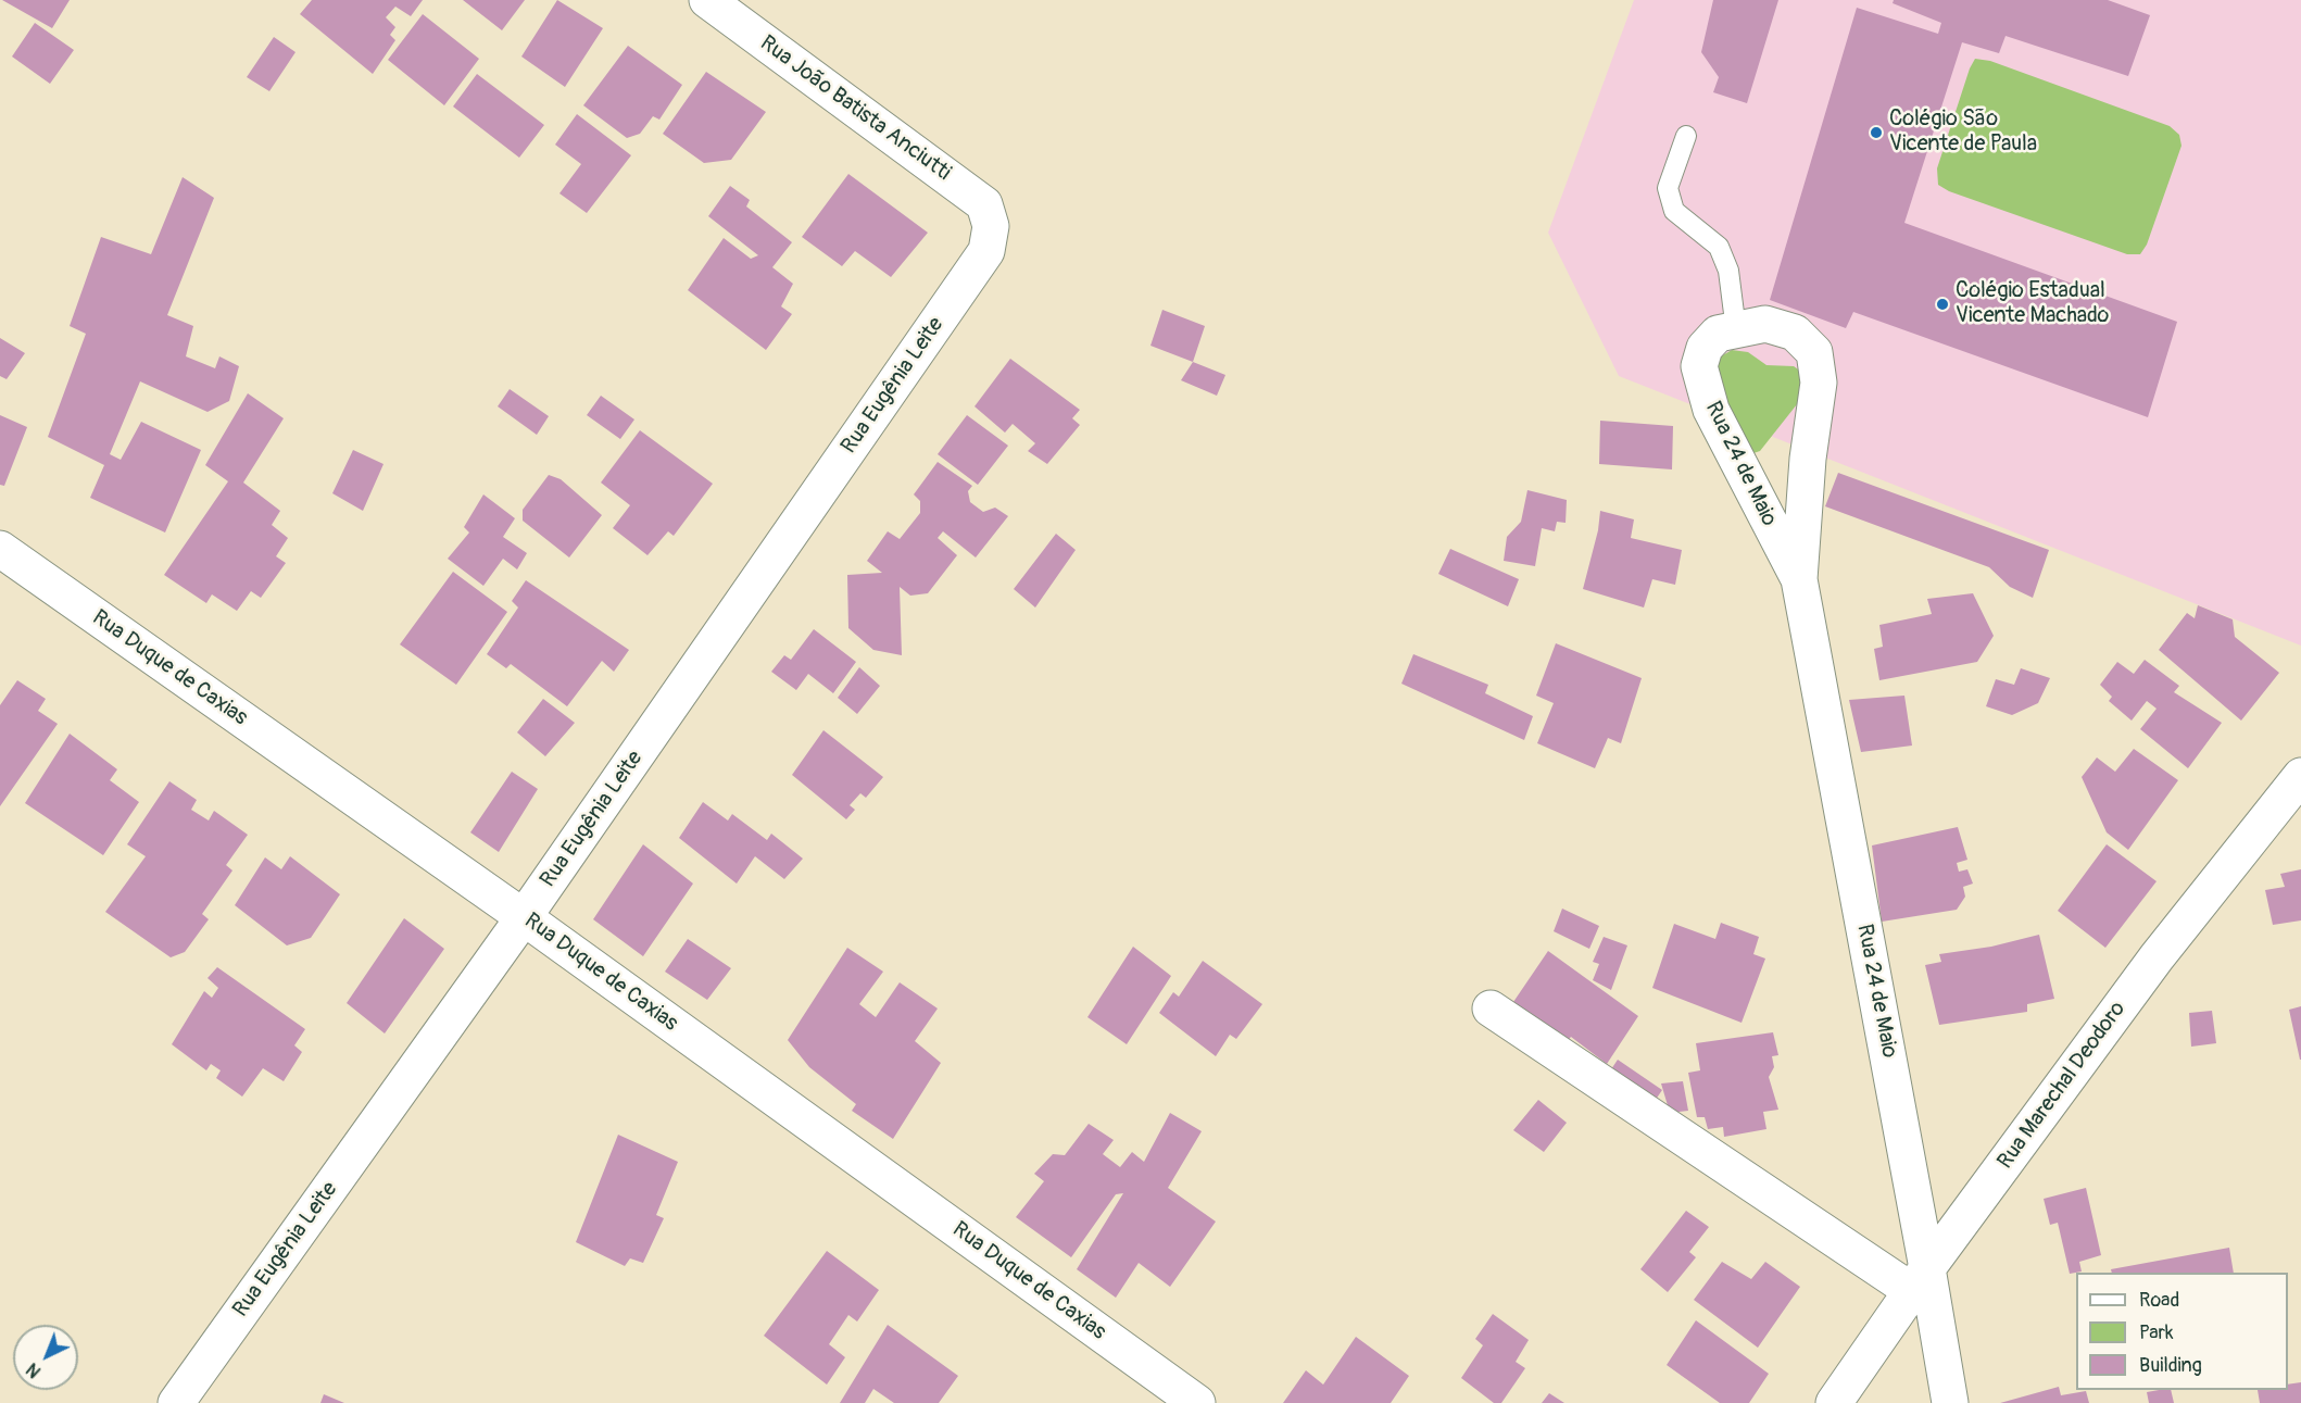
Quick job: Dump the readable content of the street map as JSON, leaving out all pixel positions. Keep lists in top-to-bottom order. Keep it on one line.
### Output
{"streets":{"street":["Rua João Batista Anciutti","Rua Eugênia Leite","Rua 24 de Maio","Rua Duque de Caxias","Rua Marechal Deodoro"]},"crossings":[["Rua João Batista Anciutti","Rua Eugênia Leite"],["Rua Eugênia Leite","Rua Duque de Caxias"],["Rua 24 de Maio","Rua Marechal Deodoro"]],"places":["Colégio São Vicente de Paula","Colégio Estadual Vicente Machado"],"legend":["Road","Park","Building"],"north":"bottom left"}
